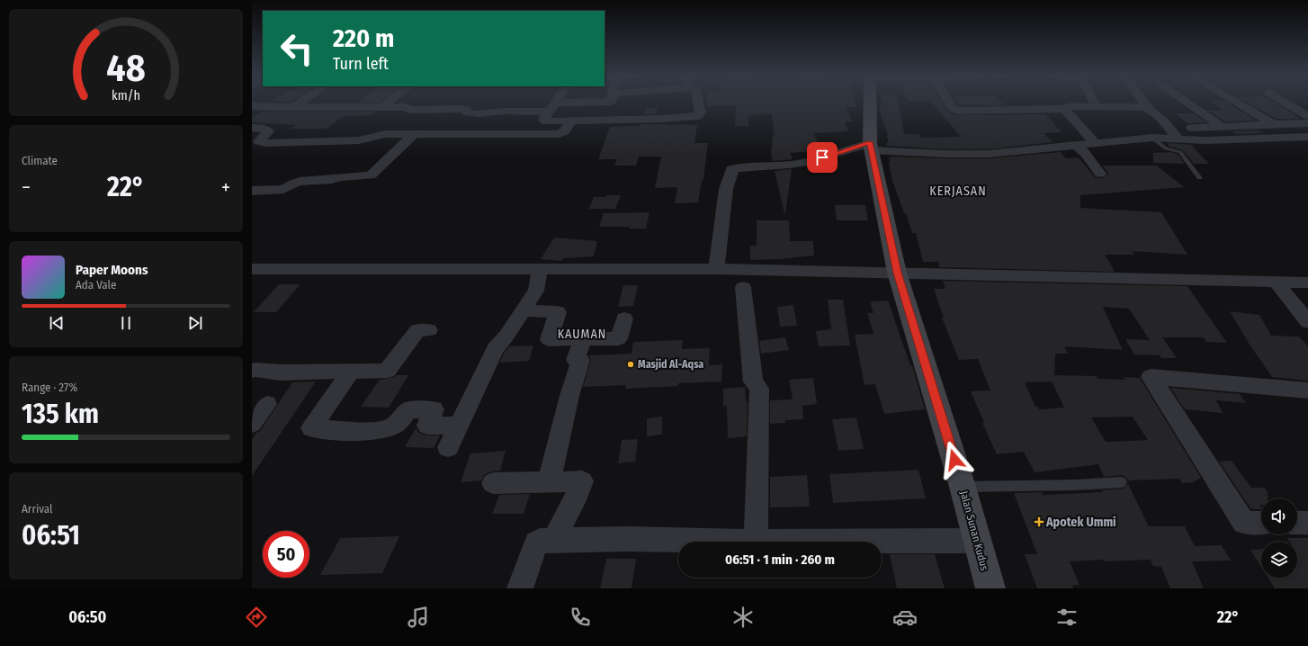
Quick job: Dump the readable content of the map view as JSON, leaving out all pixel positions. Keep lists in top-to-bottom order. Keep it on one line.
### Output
{"streets":{"main road":["Jalan Sunan Kudus"]},"districts":["KERJASAN","KAUMAN"],"places":{"other":["Masjid Al-Aqsa"],"health":["Apotek Ummi"]},"page":{"turn":["220 m","Turn left"],"tile":["Climate",["Range · 27%","135 km"],["Arrival","06:51"]],"heat":["−","22°","+"],"song":["Paper Moons","Ada Vale"],"limit":"50","trip":"06:51 · 1 min · 260 m","tabs":["06:50","22°"],"gauge":["48","km/h"]}}
